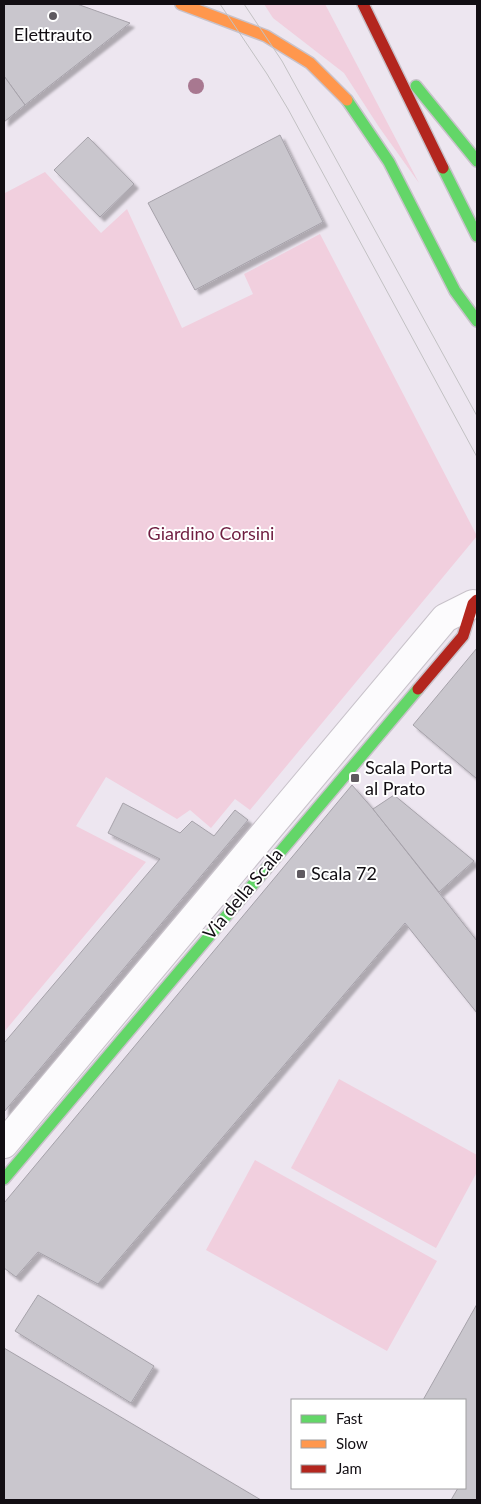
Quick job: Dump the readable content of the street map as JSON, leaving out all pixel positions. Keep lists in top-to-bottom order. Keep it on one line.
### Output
{"streets":{"street":["Via della Scala"]},"parks":["Giardino Corsini"],"places":{"other":["Elettrauto"],"transit":["Scala Porta al Prato","Scala 72"]},"legend":["Fast","Slow","Jam"]}
